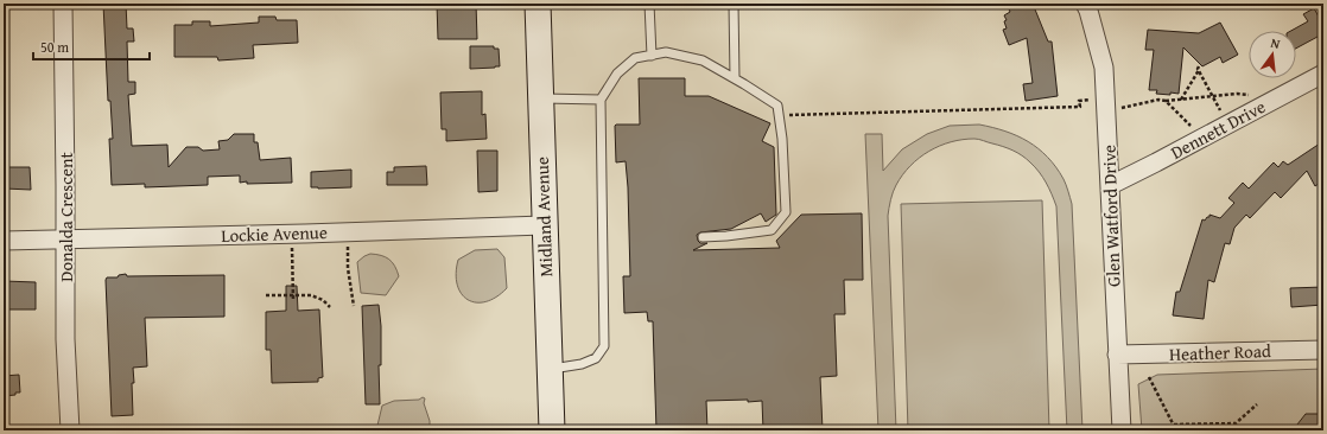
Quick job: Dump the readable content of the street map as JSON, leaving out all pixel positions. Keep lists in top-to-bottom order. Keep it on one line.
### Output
{"streets":{"main road":["Midland Avenue"],"street":["Dennett Drive","Glen Watford Drive","Donalda Crescent","Lockie Avenue","Heather Road"]},"crossings":[["Dennett Drive","Glen Watford Drive"],["Glen Watford Drive","Heather Road"],["Donalda Crescent","Lockie Avenue"],["Midland Avenue","Lockie Avenue"]],"scale_bar":"50 m","north":"top"}
